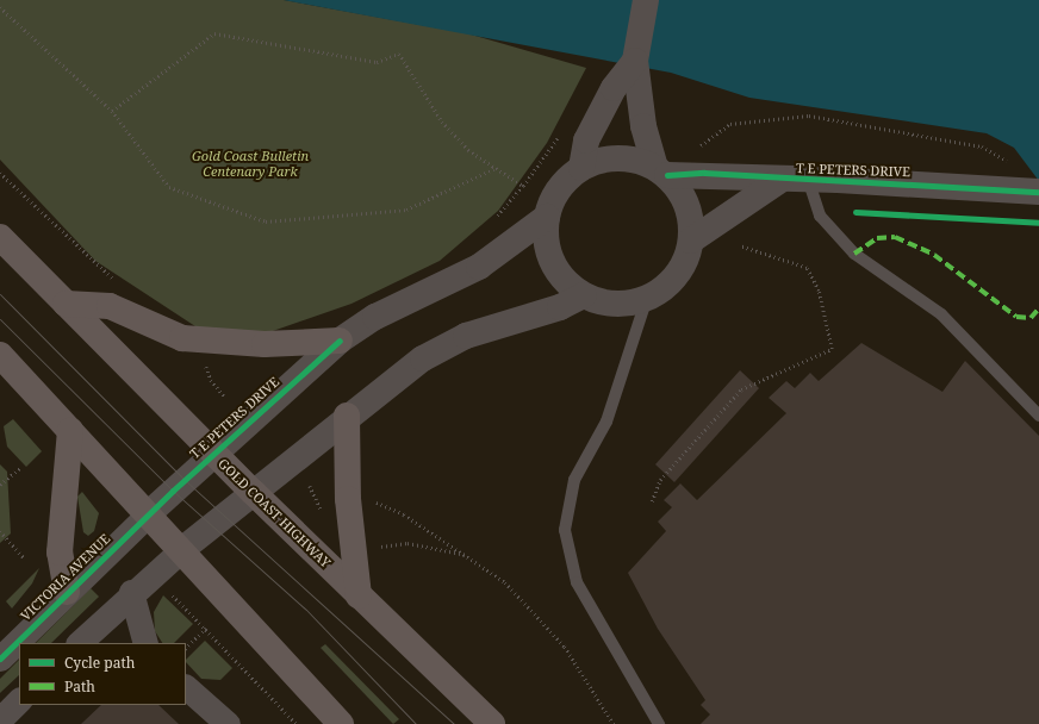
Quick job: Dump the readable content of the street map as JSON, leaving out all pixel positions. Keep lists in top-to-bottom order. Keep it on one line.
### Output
{"streets":{"highway":["GOLD COAST HIGHWAY"],"street":["T E PETERS DRIVE","VICTORIA AVENUE"]},"crossings":[["T E PETERS DRIVE","GOLD COAST HIGHWAY"],["T E PETERS DRIVE","VICTORIA AVENUE"]],"parks":["Gold Coast Bulletin Centenary Park"],"legend":["Cycle path","Path"]}
